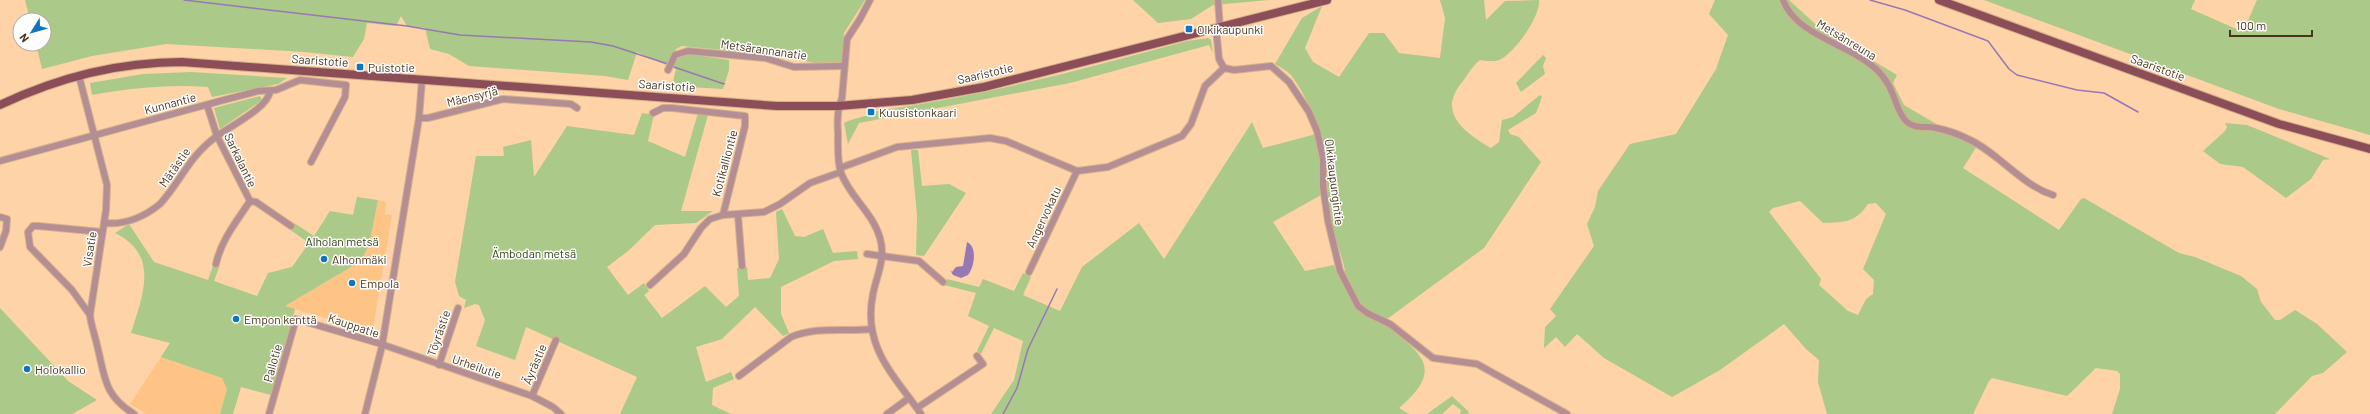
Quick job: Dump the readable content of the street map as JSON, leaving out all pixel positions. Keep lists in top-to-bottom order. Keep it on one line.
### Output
{"streets":{"main road":["Saaristotie"],"street":["Metsänreuna","Metsärannanatie","Mäensyrjä","Kunnantie","Sarkalantie","Kotikalliontie","Mätästie","Olkikaupungintie","Angervokatu","Visatie","Kauppatie","Töyrästie","Pallotie","Äyrästie","Urheilutie"]},"crossings":[["Saaristotie","Visatie"],["Kunnantie","Sarkalantie"],["Kunnantie","Mätästie"],["Kunnantie","Visatie"],["Sarkalantie","Mätästie"],["Mätästie","Visatie"],["Kauppatie","Pallotie"],["Kauppatie","Urheilutie"],["Töyrästie","Urheilutie"],["Äyrästie","Urheilutie"]],"parks":["Alholan metsä","Ämbodan metsä"],"places":{"transit":["Olkikaupunki","Puistotie","Kuusistonkaari"],"other":["Alhonmäki","Empola","Empon kenttä","Holokallio"]},"scale_bar":"100 m","north":"bottom left"}
